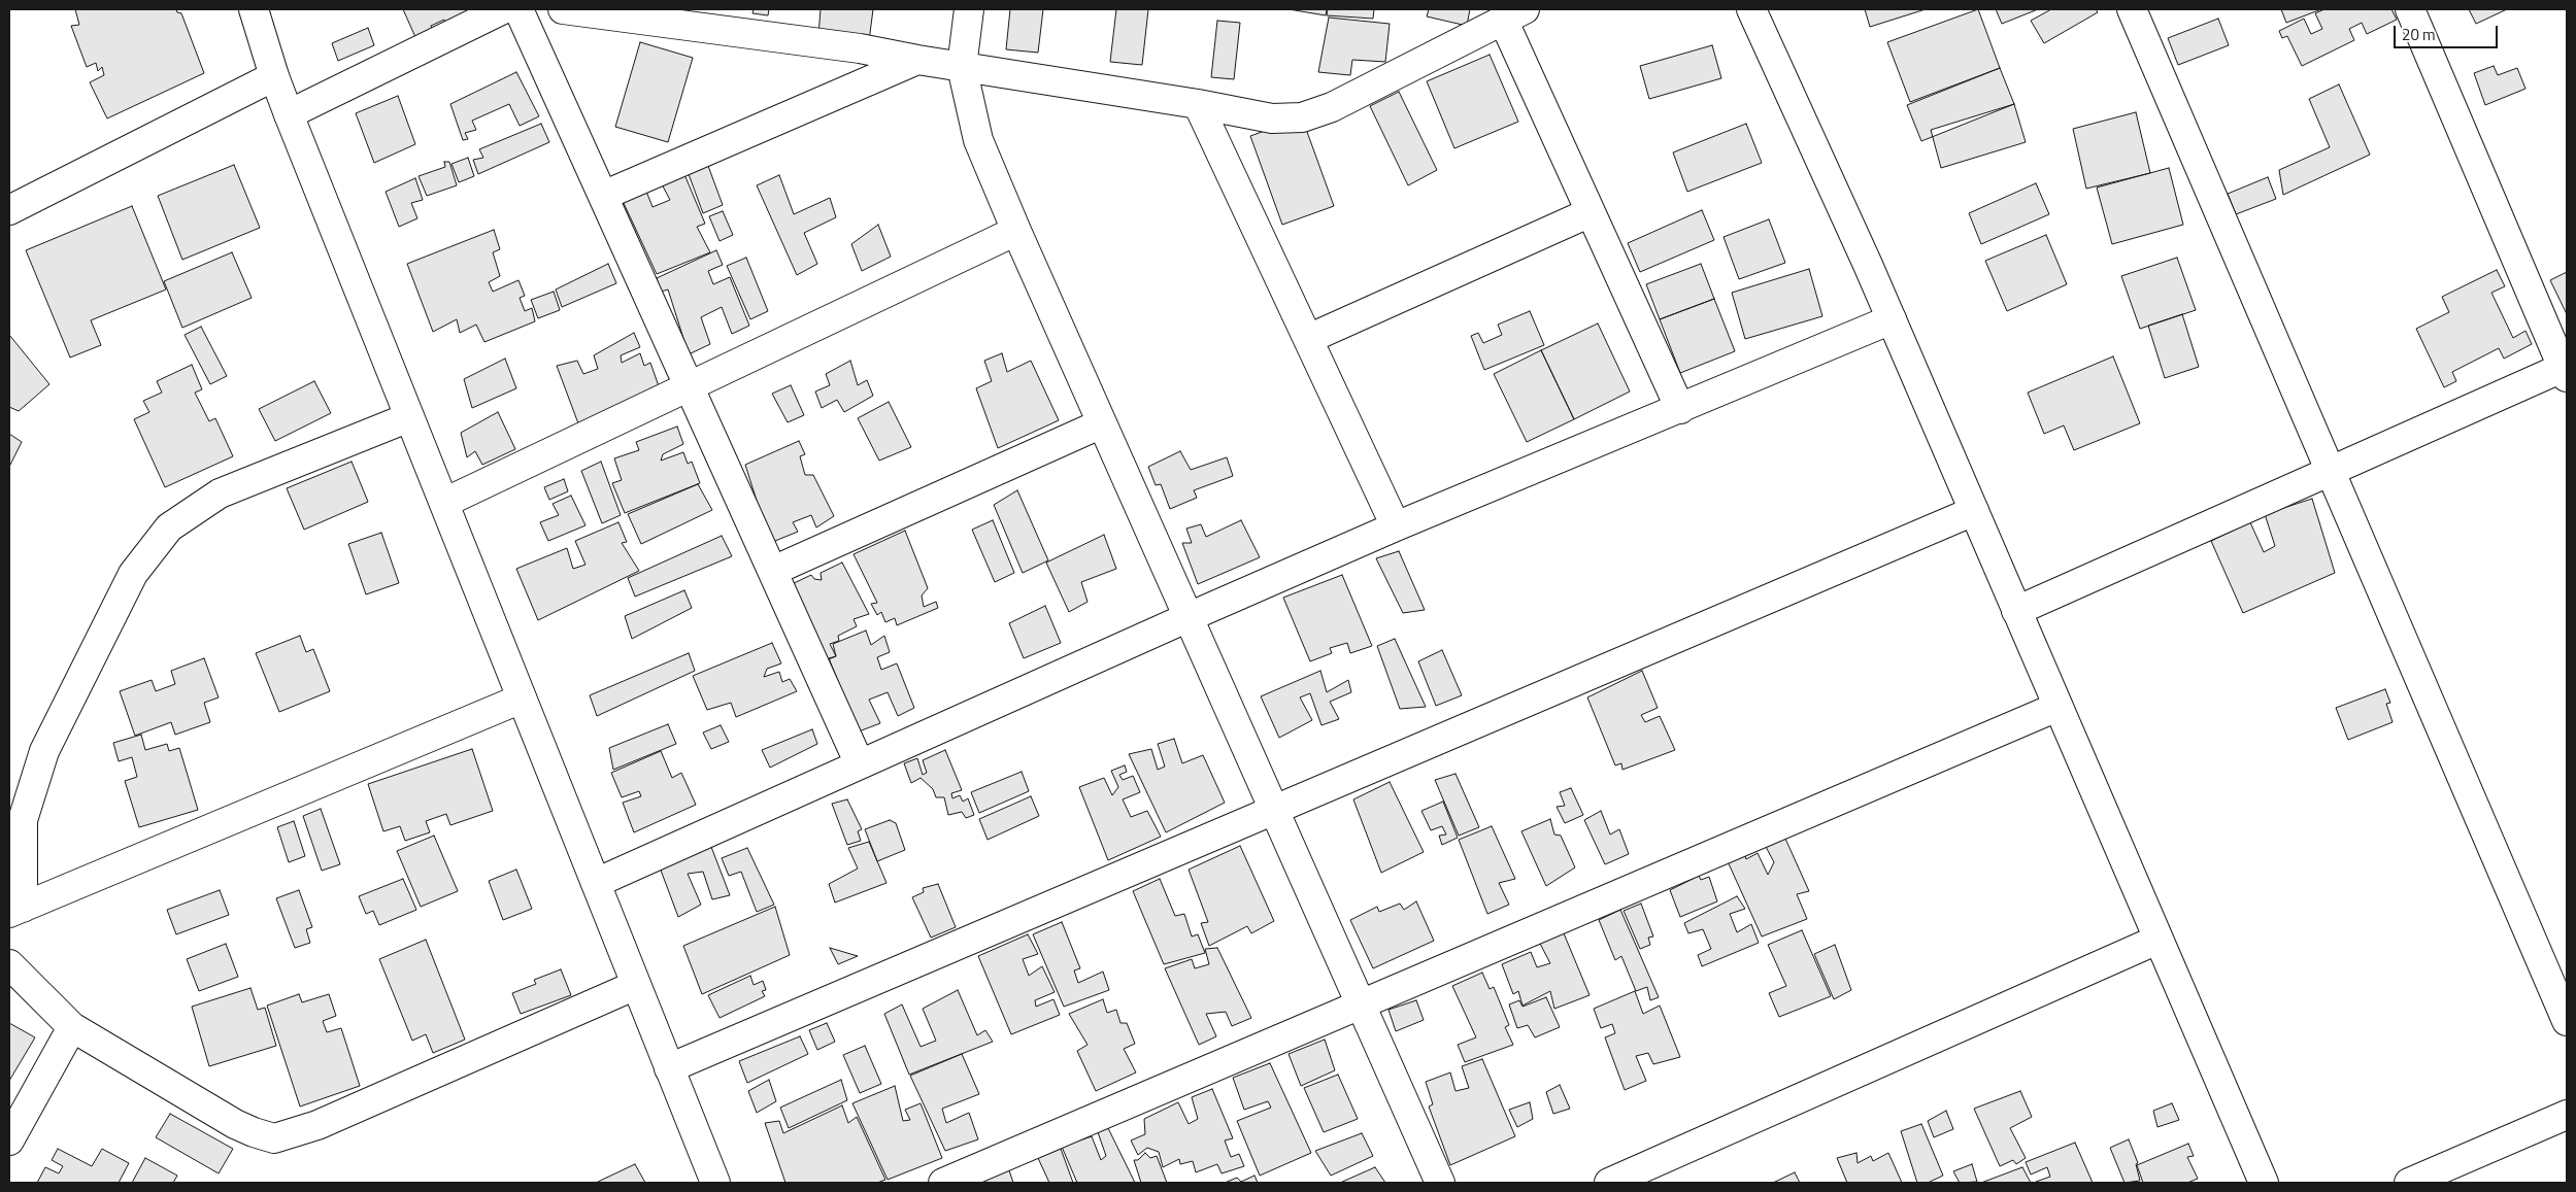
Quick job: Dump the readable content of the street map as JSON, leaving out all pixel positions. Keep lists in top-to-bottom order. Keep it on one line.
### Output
{"scale_bar":"20 m"}
